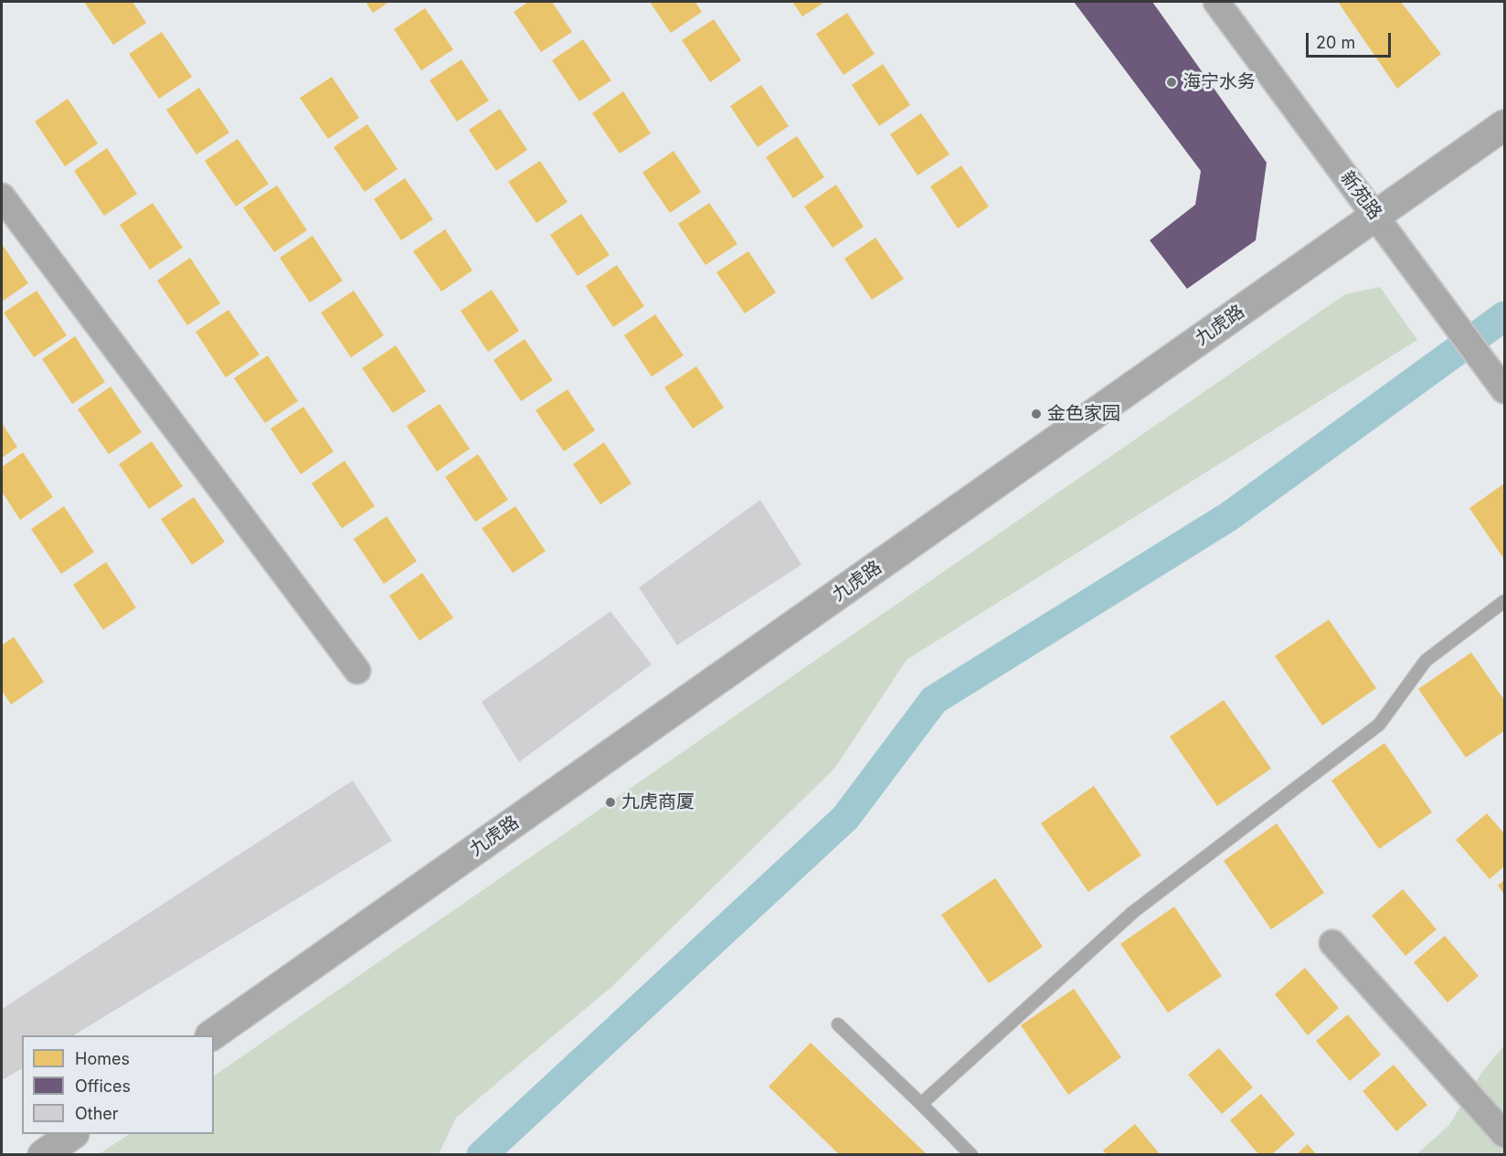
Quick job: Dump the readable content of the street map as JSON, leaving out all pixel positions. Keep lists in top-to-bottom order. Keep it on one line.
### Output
{"streets":{"street":["新苑路","九虎路"]},"crossings":[["新苑路","九虎路"]],"places":["海宁水务","金色家园","九虎商厦"],"legend":["Homes","Offices","Other"],"scale_bar":"20 m"}
